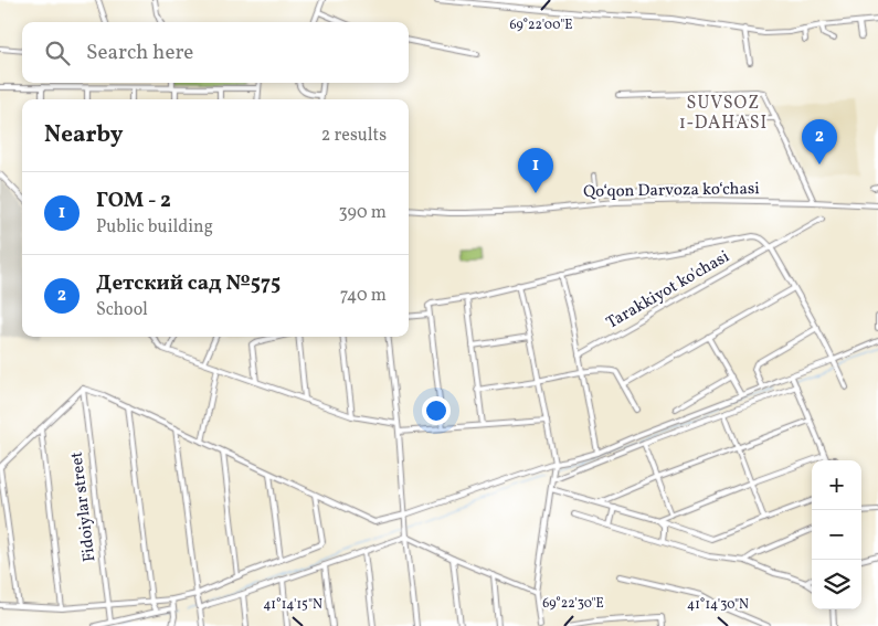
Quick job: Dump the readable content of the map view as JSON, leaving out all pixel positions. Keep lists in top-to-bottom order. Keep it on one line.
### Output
{"streets":{"street":["Qoʻqon Darvoza koʻchasi","Tarakkiyot ko'chasi","Fidoiylar street"]},"districts":["SUVSOZ 1-DAHASI"],"page":{"search":"Search here","heading":["Nearby","2 results"],"pins":["2","1"],"list":[{"mark":"1","name":"ГОМ - 2","note":"Public building","value":"390 m"},{"mark":"2","name":"Детский сад №575","note":"School","value":"740 m"}],"map_buttons":["+","−"]},"coordinates":["69°22'00\"E","69°22'30\"E","41°14'15\"N","41°14'30\"N"]}
